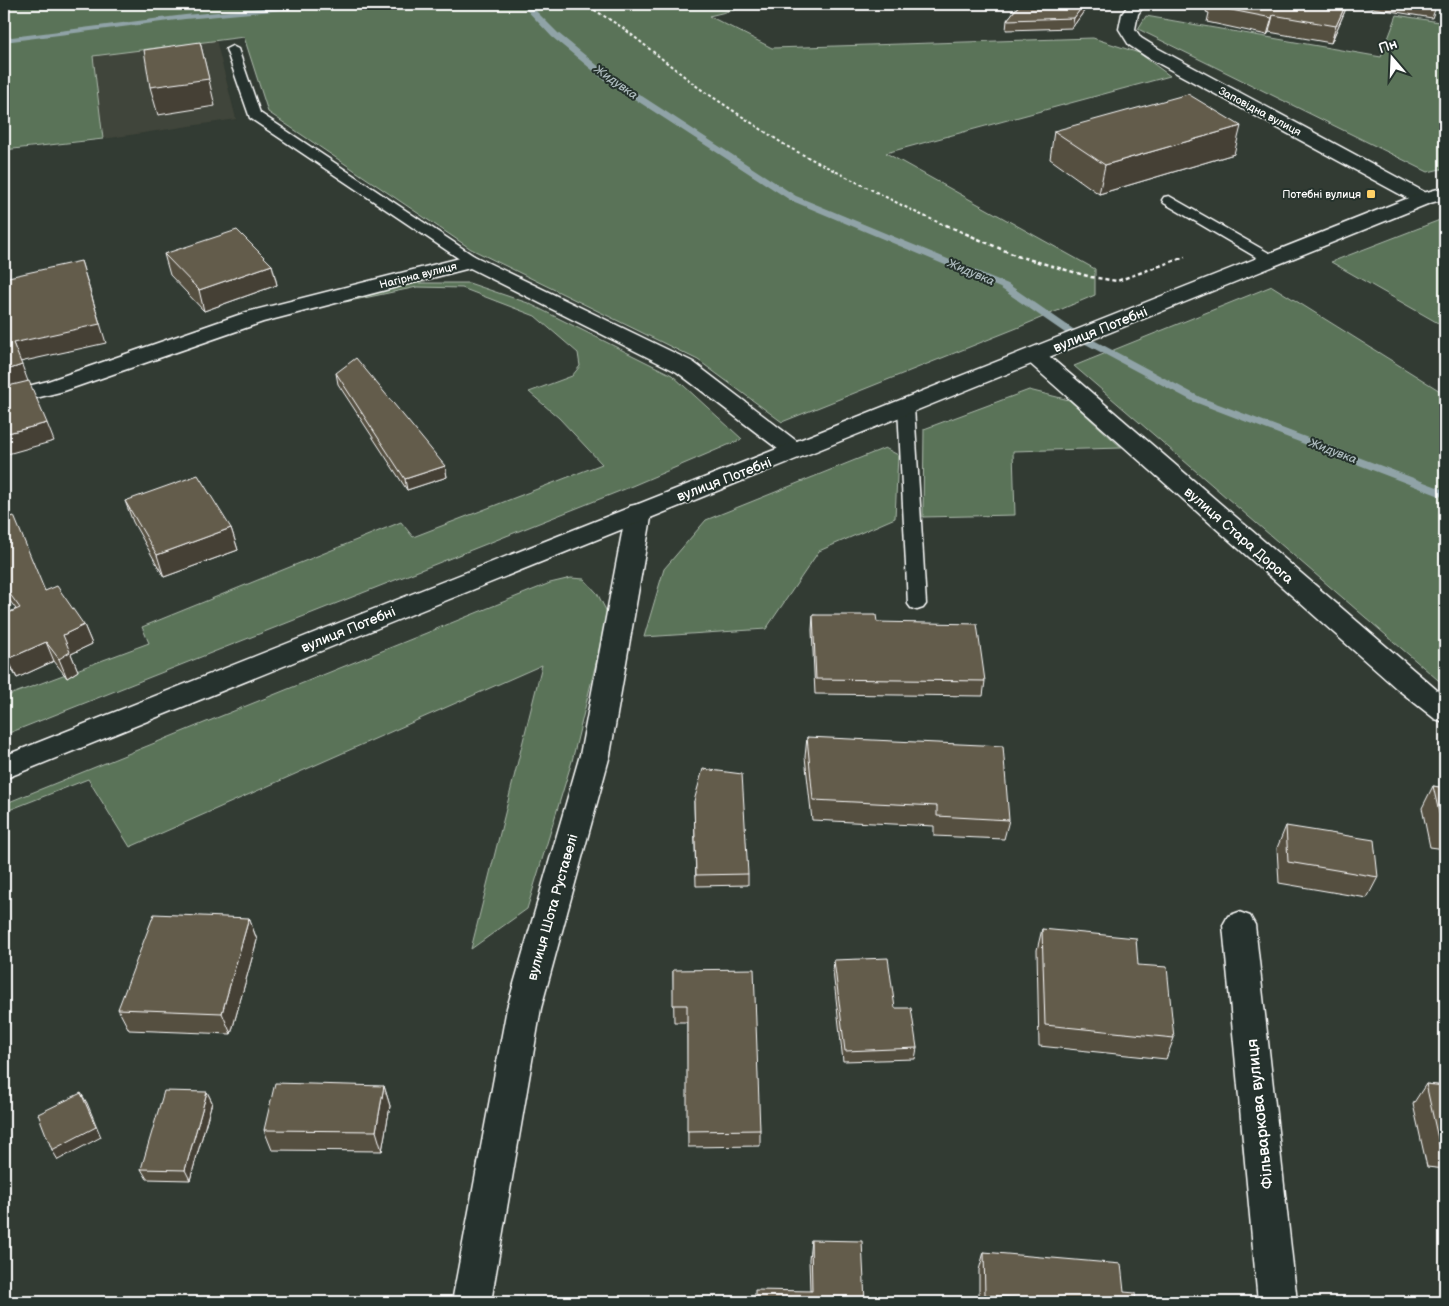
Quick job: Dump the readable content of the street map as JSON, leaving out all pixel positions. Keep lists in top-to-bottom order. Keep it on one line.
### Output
{"streets":{"street":["Заповідна вулиця","Нагірна вулиця","вулиця Потебні","вулиця Стара Дорога","вулиця Шота Руставелі","Фільваркова вулиця"]},"crossings":[["Заповідна вулиця","вулиця Потебні"],["Нагірна вулиця","вулиця Потебні"],["вулиця Потебні","вулиця Стара Дорога"],["вулиця Потебні","вулиця Шота Руставелі"]],"water":["Жидувка"],"places":{"transit":["Потебні вулиця"]},"north":"top"}
